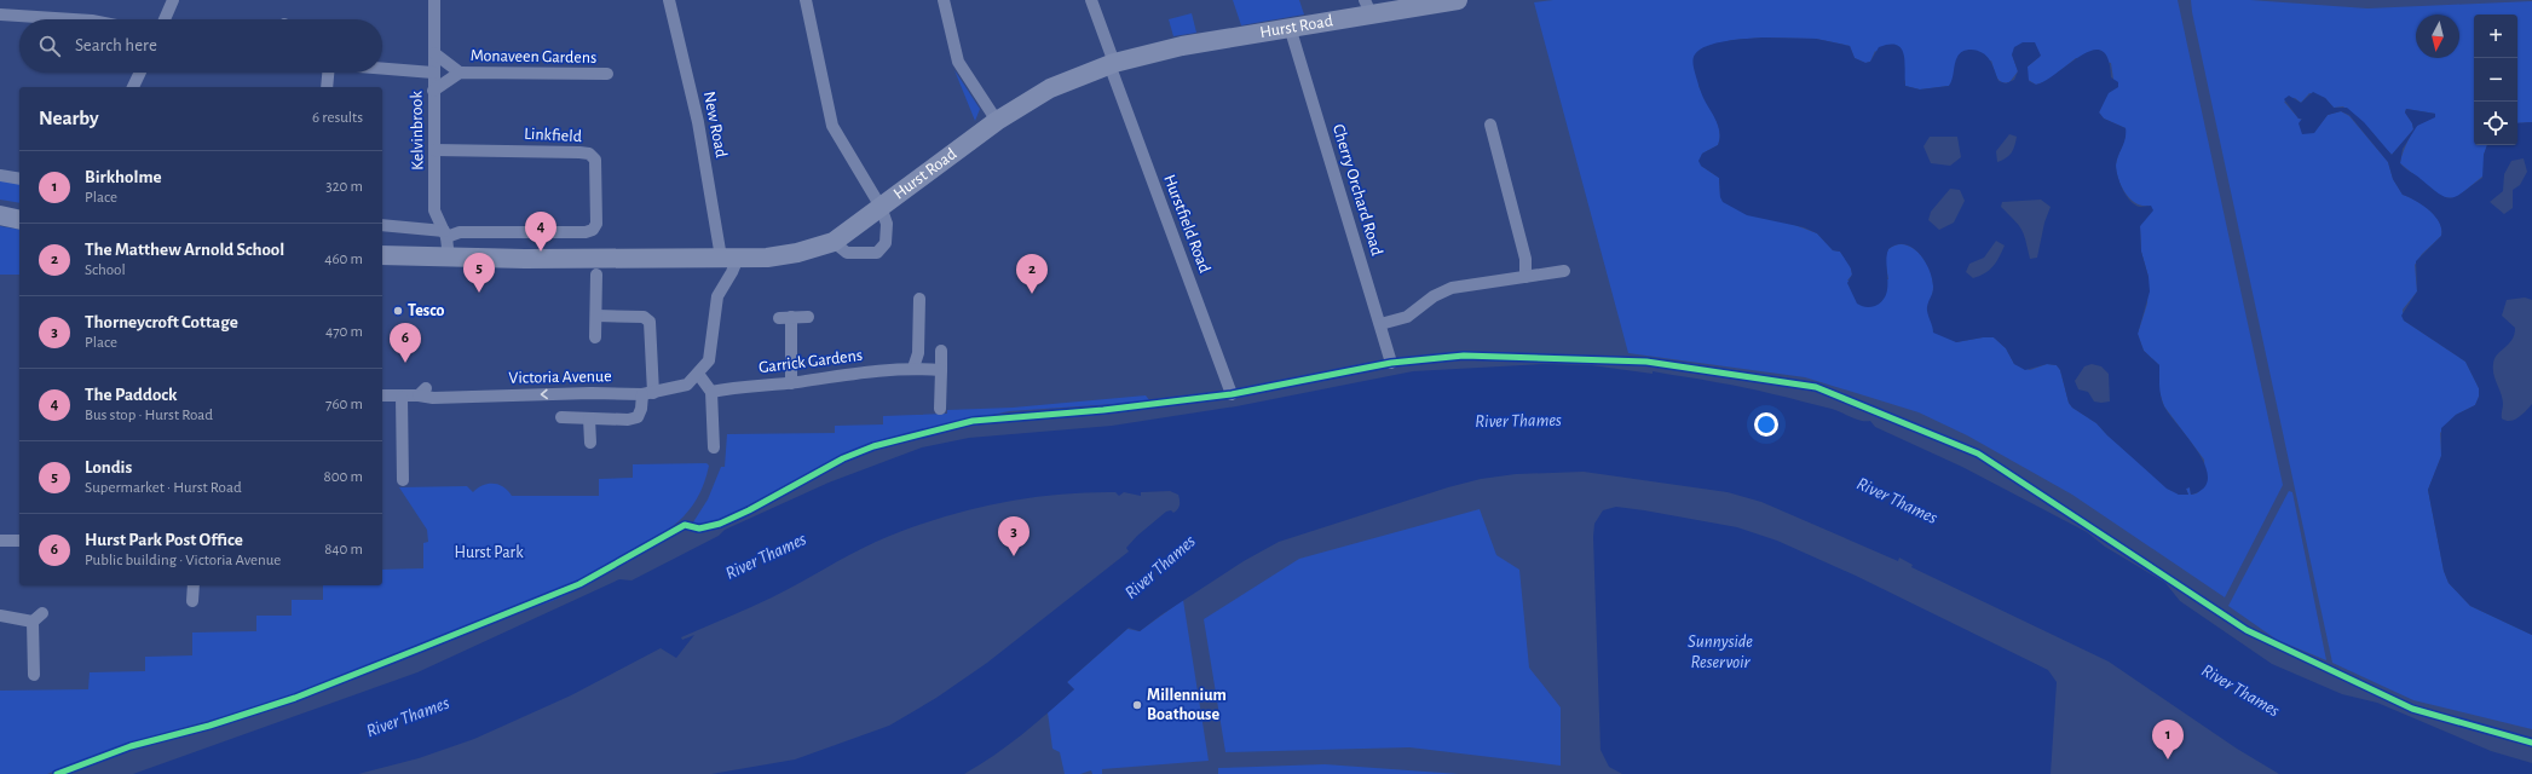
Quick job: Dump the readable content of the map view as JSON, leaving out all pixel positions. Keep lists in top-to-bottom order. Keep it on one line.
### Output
{"streets":{"main road":["Hurst Road"],"street":["Monaveen Gardens","New Road","Kelvinbrook","Linkfield","Cherry Orchard Road","Hurstfield Road","Garrick Gardens","Victoria Avenue"]},"crossings":[["Hurst Road","New Road"],["Hurst Road","Kelvinbrook"],["Hurst Road","Cherry Orchard Road"],["Hurst Road","Hurstfield Road"],["Monaveen Gardens","Kelvinbrook"],["Kelvinbrook","Linkfield"]],"one_way":["Victoria Avenue"],"water":["River Thames","Sunnyside Reservoir"],"parks":["Hurst Park"],"places":["Tesco","Millennium Boathouse"],"north":"bottom","page":{"map_buttons":["+","−"],"search":"Search here","heading":["Nearby","6 results"],"list":[{"mark":"1","name":"Birkholme","note":"Place","value":"320 m"},{"mark":"2","name":"The Matthew Arnold School","note":"School","value":"460 m"},{"mark":"3","name":"Thorneycroft Cottage","note":"Place","value":"470 m"},{"mark":"4","name":"The Paddock","note":"Bus stop · Hurst Road","value":"760 m"},{"mark":"5","name":"Londis","note":"Supermarket · Hurst Road","value":"800 m"},{"mark":"6","name":"Hurst Park Post Office","note":"Public building · Victoria Avenue","value":"840 m"}],"pins":["4","5","2","6","3","1"]}}
